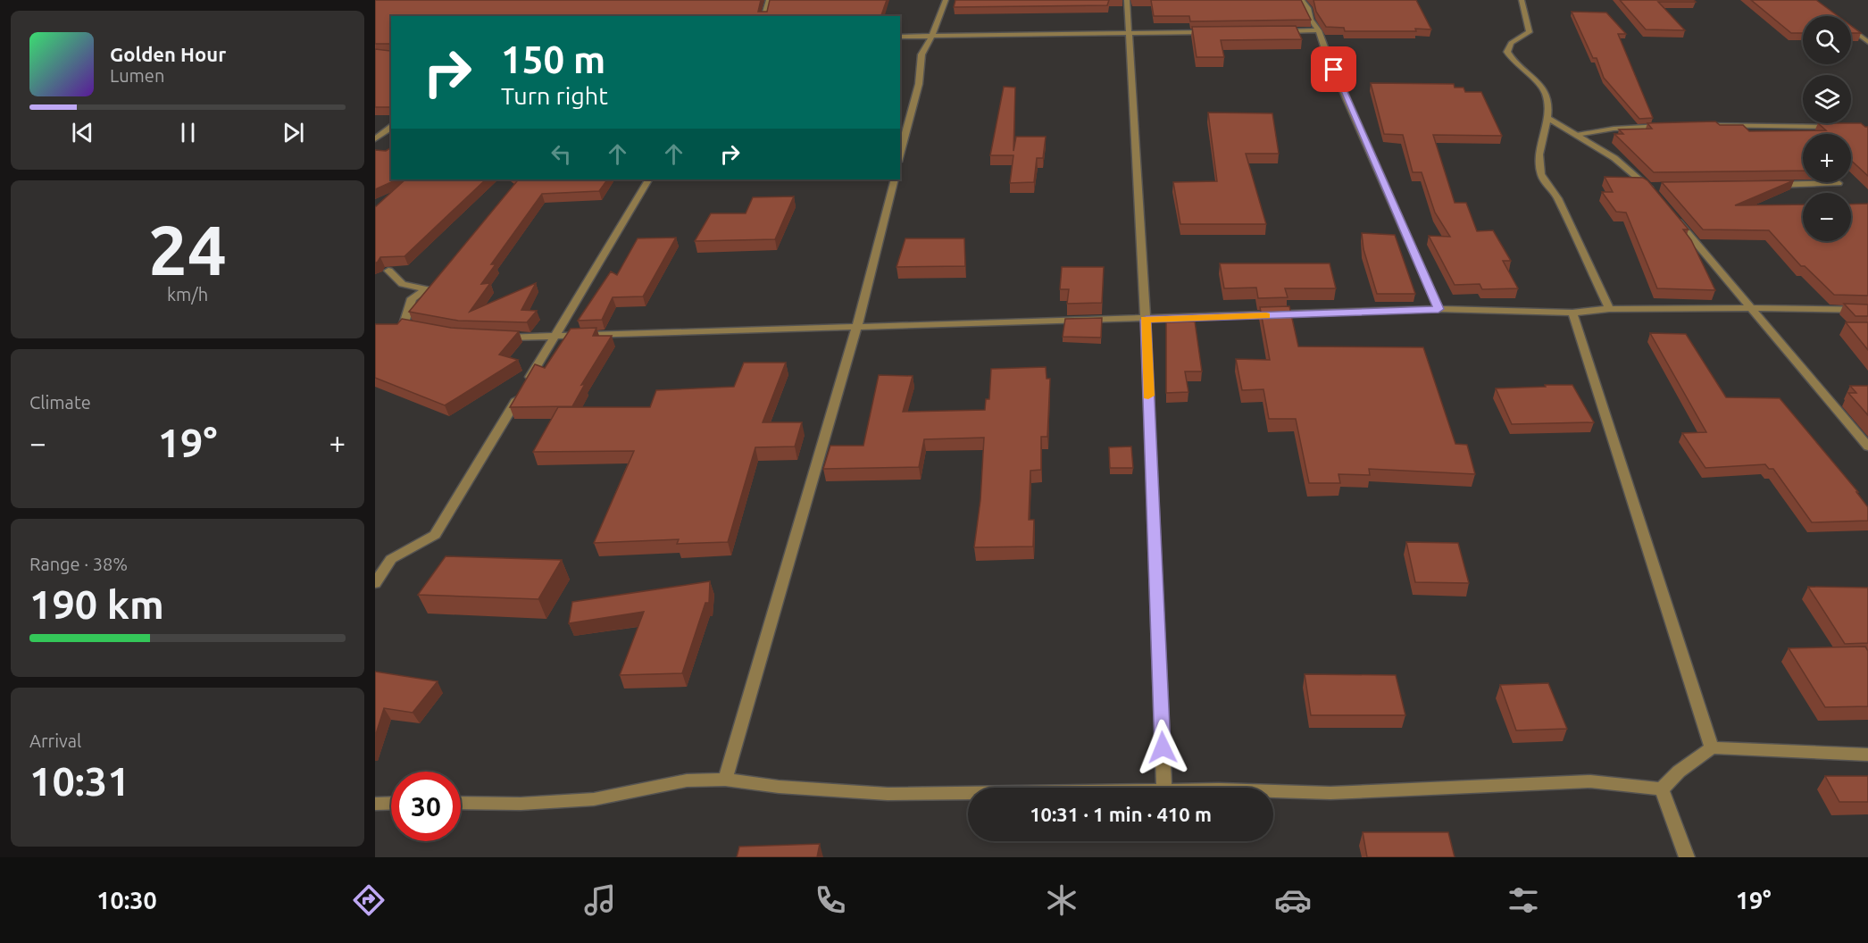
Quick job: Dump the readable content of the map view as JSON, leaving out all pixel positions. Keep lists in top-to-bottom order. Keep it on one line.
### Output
{"page":{"map_buttons":["+","−"],"turn":["150 m","Turn right"],"song":["Golden Hour","Lumen"],"tile":[["24","km/h"],"Climate",["Range · 38%","190 km"],["Arrival","10:31"]],"heat":["−","19°","+"],"limit":"30","trip":"10:31 · 1 min · 410 m","tabs":["10:30","19°"]}}
